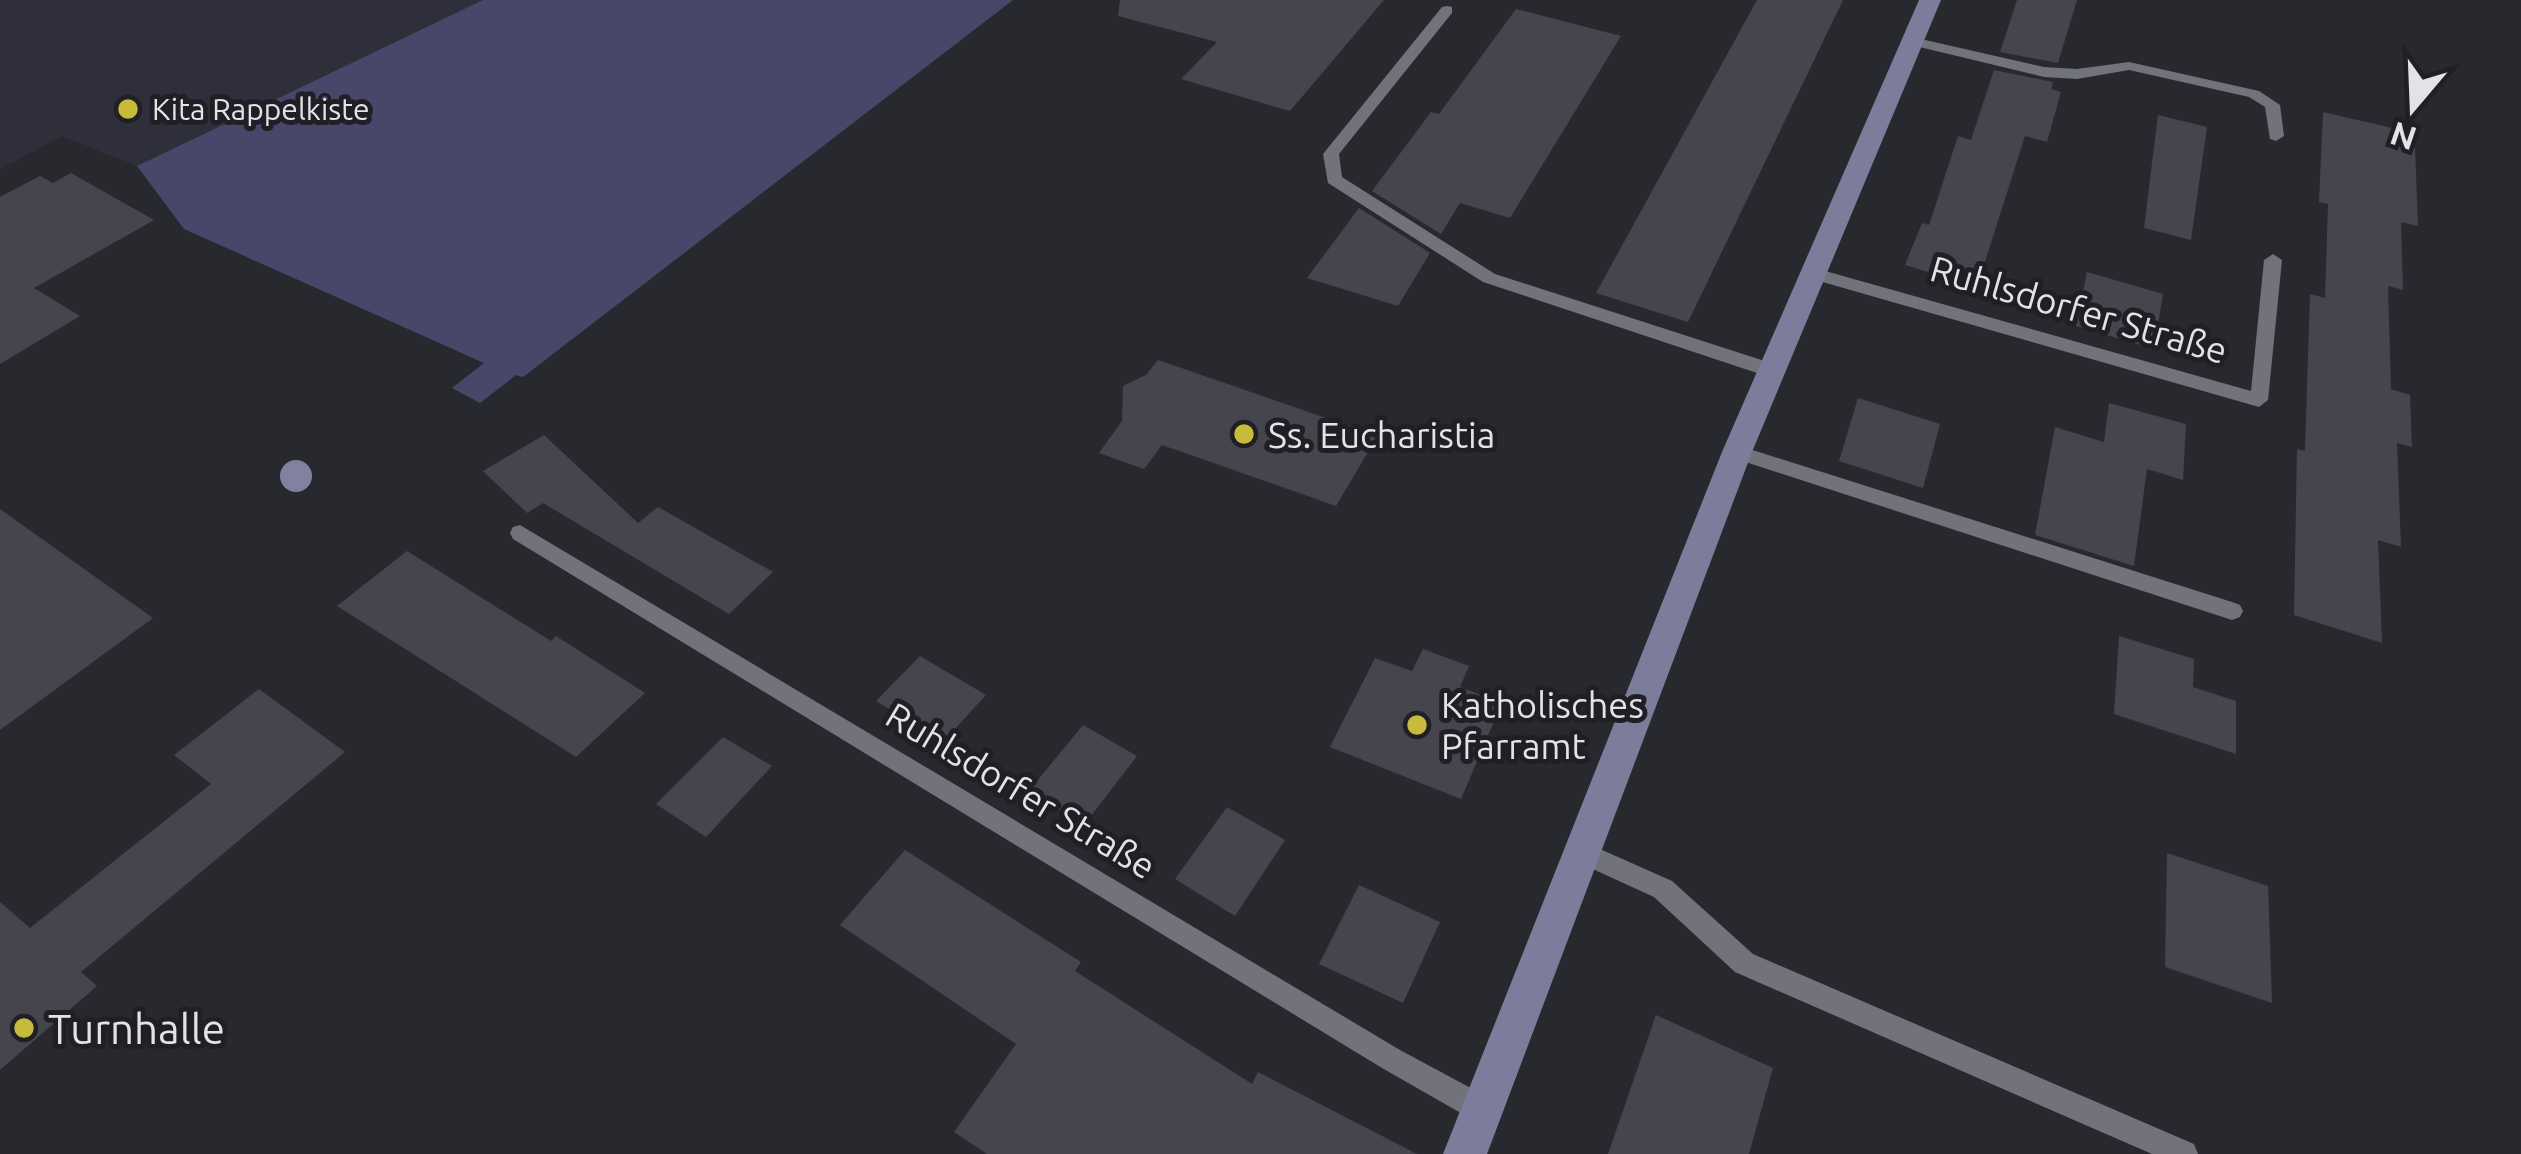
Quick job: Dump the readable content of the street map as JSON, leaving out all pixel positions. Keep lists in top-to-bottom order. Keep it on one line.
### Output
{"streets":{"lane":["Ruhlsdorfer Straße"]},"places":["Kita Rappelkiste","Ss. Eucharistia","Katholisches Pfarramt","Turnhalle"],"north":"bottom"}
